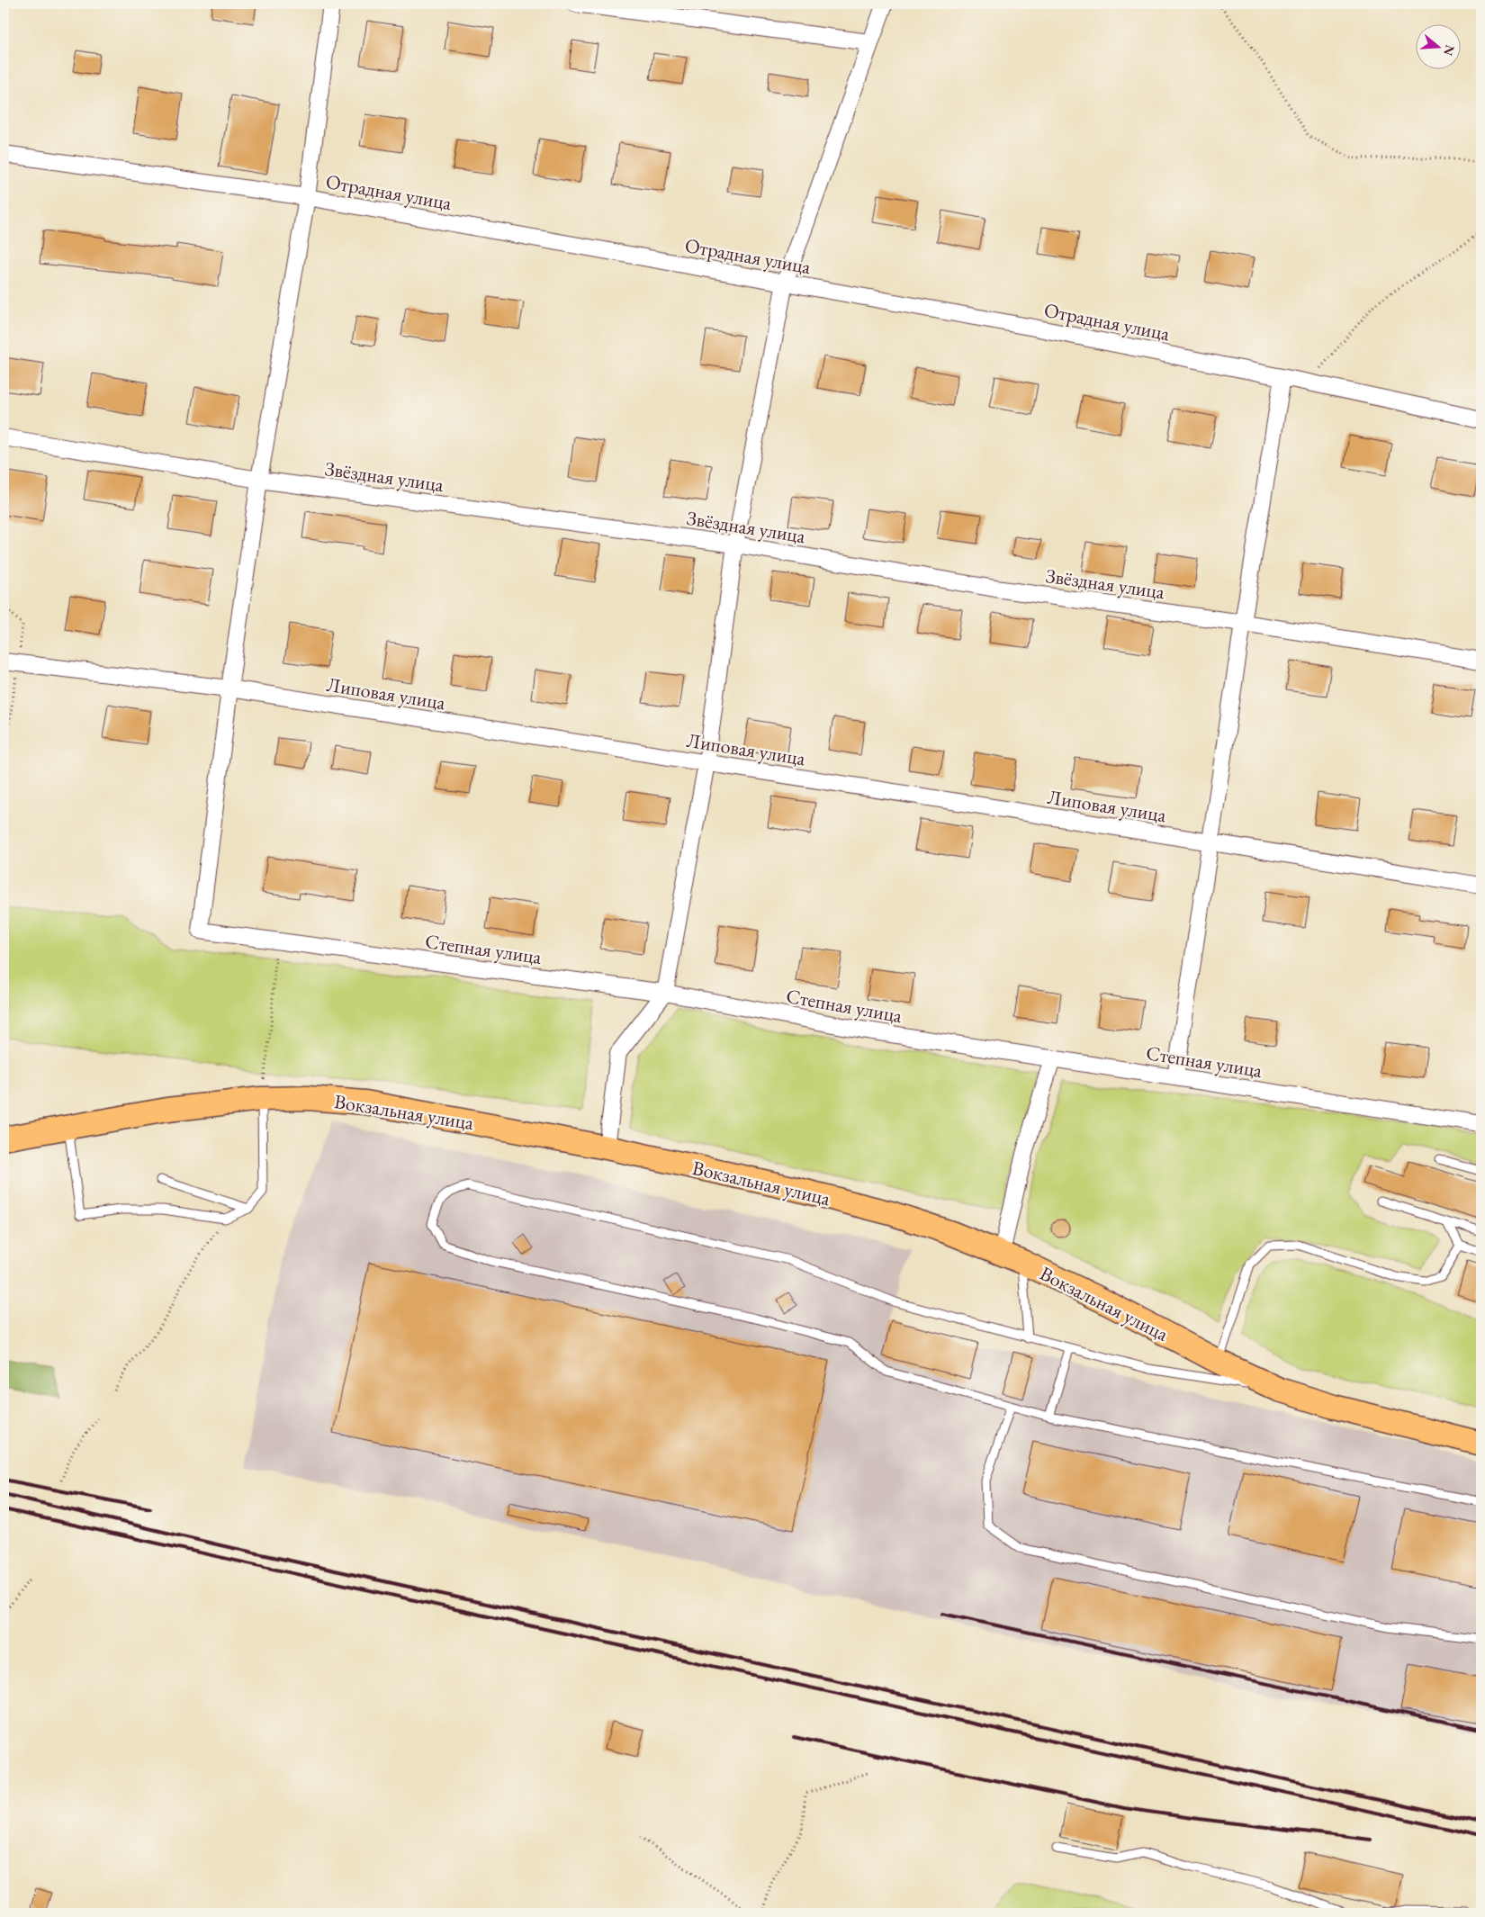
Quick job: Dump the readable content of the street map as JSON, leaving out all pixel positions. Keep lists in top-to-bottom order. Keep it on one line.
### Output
{"streets":{"main road":["Вокзальная улица"],"street":["Отрадная улица","Звёздная улица","Липовая улица","Степная улица"]},"crossings":[["Липовая улица","Степная улица"]],"north":"right"}
